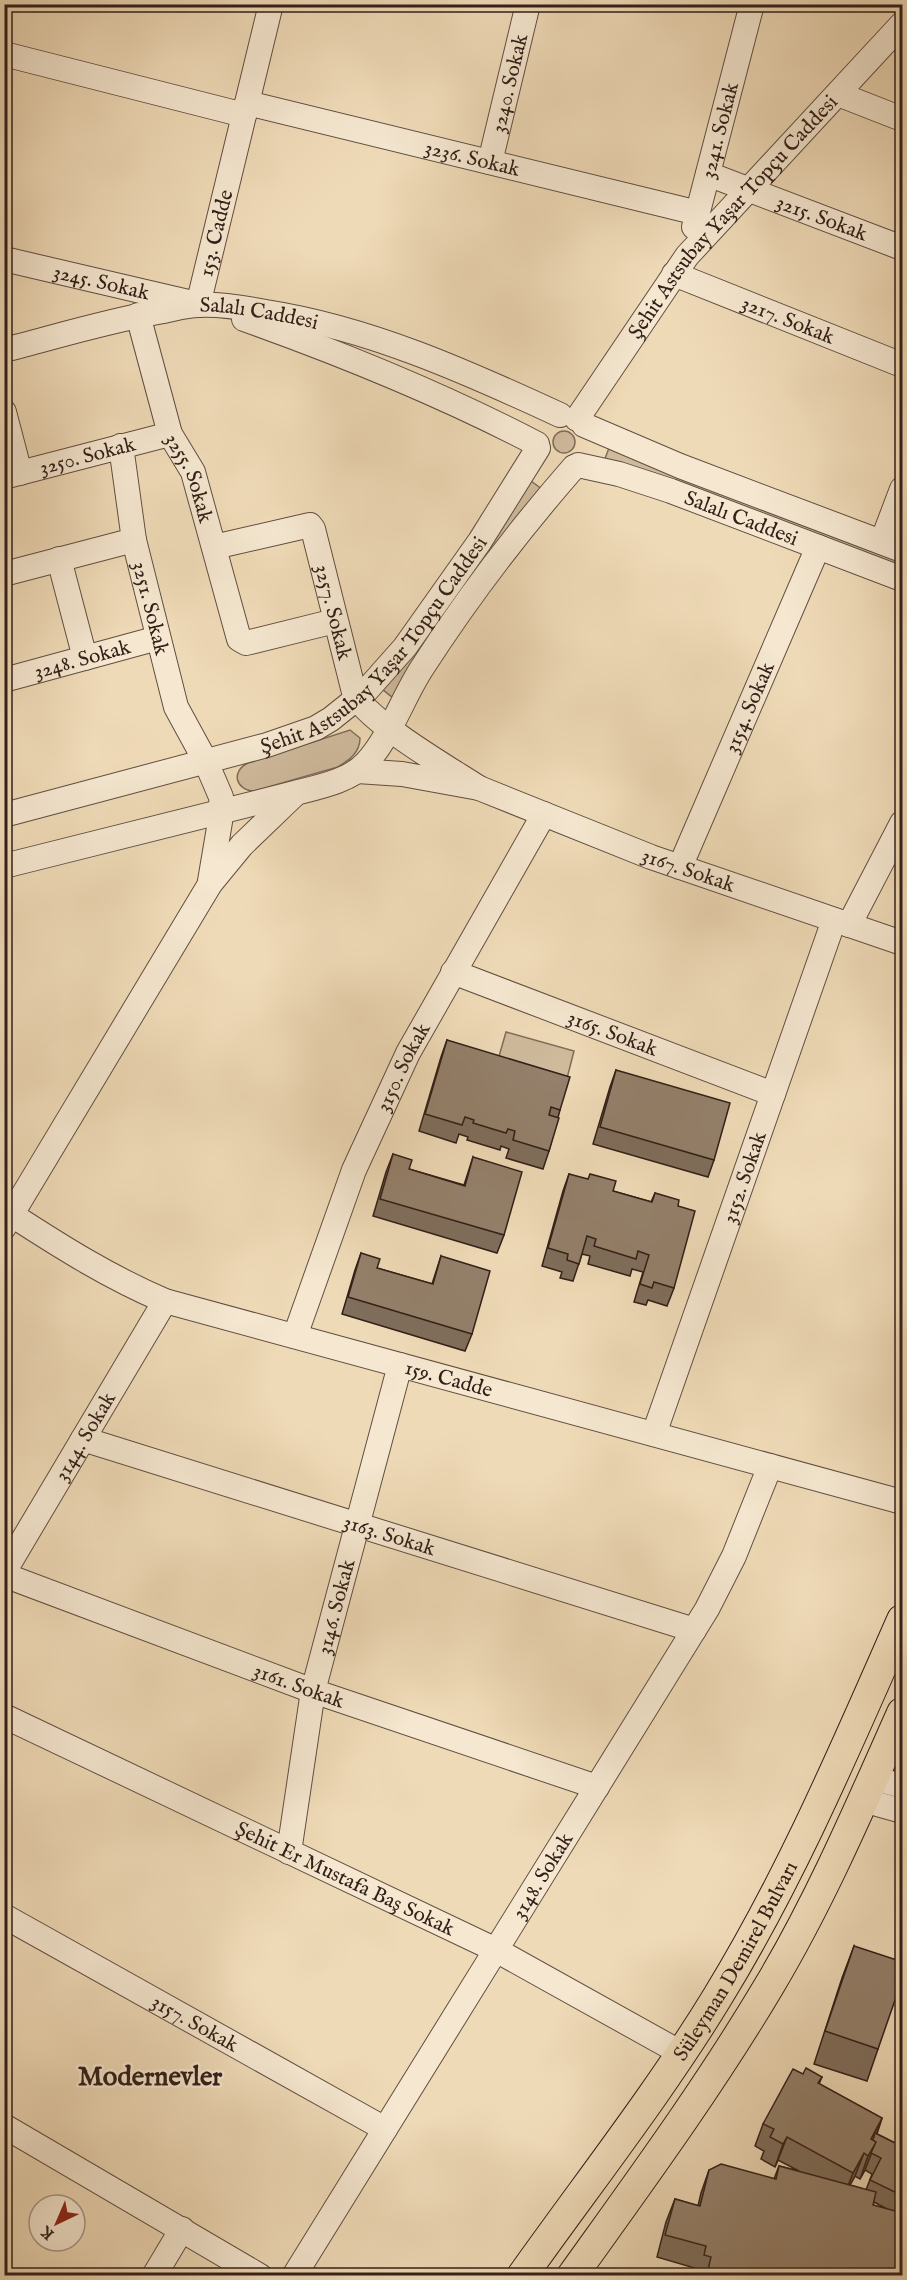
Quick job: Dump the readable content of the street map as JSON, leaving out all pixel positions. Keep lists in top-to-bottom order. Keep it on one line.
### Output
{"streets":{"main road":["Süleyman Demirel Bulvarı"],"street":["3240. Sokak","3241. Sokak","3236. Sokak","Şehit Astsubay Yaşar Topçu Caddesi","3215. Sokak","153. Cadde","3245. Sokak","Salalı Caddesi","3217. Sokak","3250. Sokak","3255. Sokak","3251. Sokak","3257. Sokak","3248. Sokak","3154. Sokak","3167. Sokak","3165. Sokak","3150. Sokak","3152. Sokak","159. Cadde","3144. Sokak","3163. Sokak","3146. Sokak","3161. Sokak","3148. Sokak","Şehit Er Mustafa Baş Sokak","3157. Sokak"]},"crossings":[["3240. Sokak","3236. Sokak"],["3241. Sokak","3236. Sokak"],["3241. Sokak","Şehit Astsubay Yaşar Topçu Caddesi"],["3241. Sokak","3215. Sokak"],["3241. Sokak","3217. Sokak"],["3236. Sokak","153. Cadde"],["Şehit Astsubay Yaşar Topçu Caddesi","3215. Sokak"],["Şehit Astsubay Yaşar Topçu Caddesi","Salalı Caddesi"],["Şehit Astsubay Yaşar Topçu Caddesi","3217. Sokak"],["Şehit Astsubay Yaşar Topçu Caddesi","3251. Sokak"],["Şehit Astsubay Yaşar Topçu Caddesi","3257. Sokak"],["Şehit Astsubay Yaşar Topçu Caddesi","3167. Sokak"],["Şehit Astsubay Yaşar Topçu Caddesi","159. Cadde"],["153. Cadde","3245. Sokak"],["153. Cadde","Salalı Caddesi"],["153. Cadde","3255. Sokak"],["3245. Sokak","Salalı Caddesi"],["Salalı Caddesi","3154. Sokak"],["3250. Sokak","3255. Sokak"],["3250. Sokak","3251. Sokak"],["3255. Sokak","3257. Sokak"],["3251. Sokak","3248. Sokak"],["3257. Sokak","3167. Sokak"],["3154. Sokak","3167. Sokak"],["3167. Sokak","3150. Sokak"],["3167. Sokak","3152. Sokak"],["3165. Sokak","3150. Sokak"],["3165. Sokak","3152. Sokak"],["3150. Sokak","159. Cadde"],["3152. Sokak","159. Cadde"],["159. Cadde","3144. Sokak"],["159. Cadde","3146. Sokak"],["159. Cadde","3148. Sokak"],["3144. Sokak","3163. Sokak"],["3144. Sokak","3161. Sokak"],["3163. Sokak","3146. Sokak"],["3163. Sokak","3148. Sokak"],["3146. Sokak","3161. Sokak"],["3146. Sokak","Şehit Er Mustafa Baş Sokak"],["3161. Sokak","3148. Sokak"],["3148. Sokak","Şehit Er Mustafa Baş Sokak"],["3148. Sokak","3157. Sokak"],["Şehit Er Mustafa Baş Sokak","Süleyman Demirel Bulvarı"]],"districts":["Modernevler"],"north":"bottom left"}
